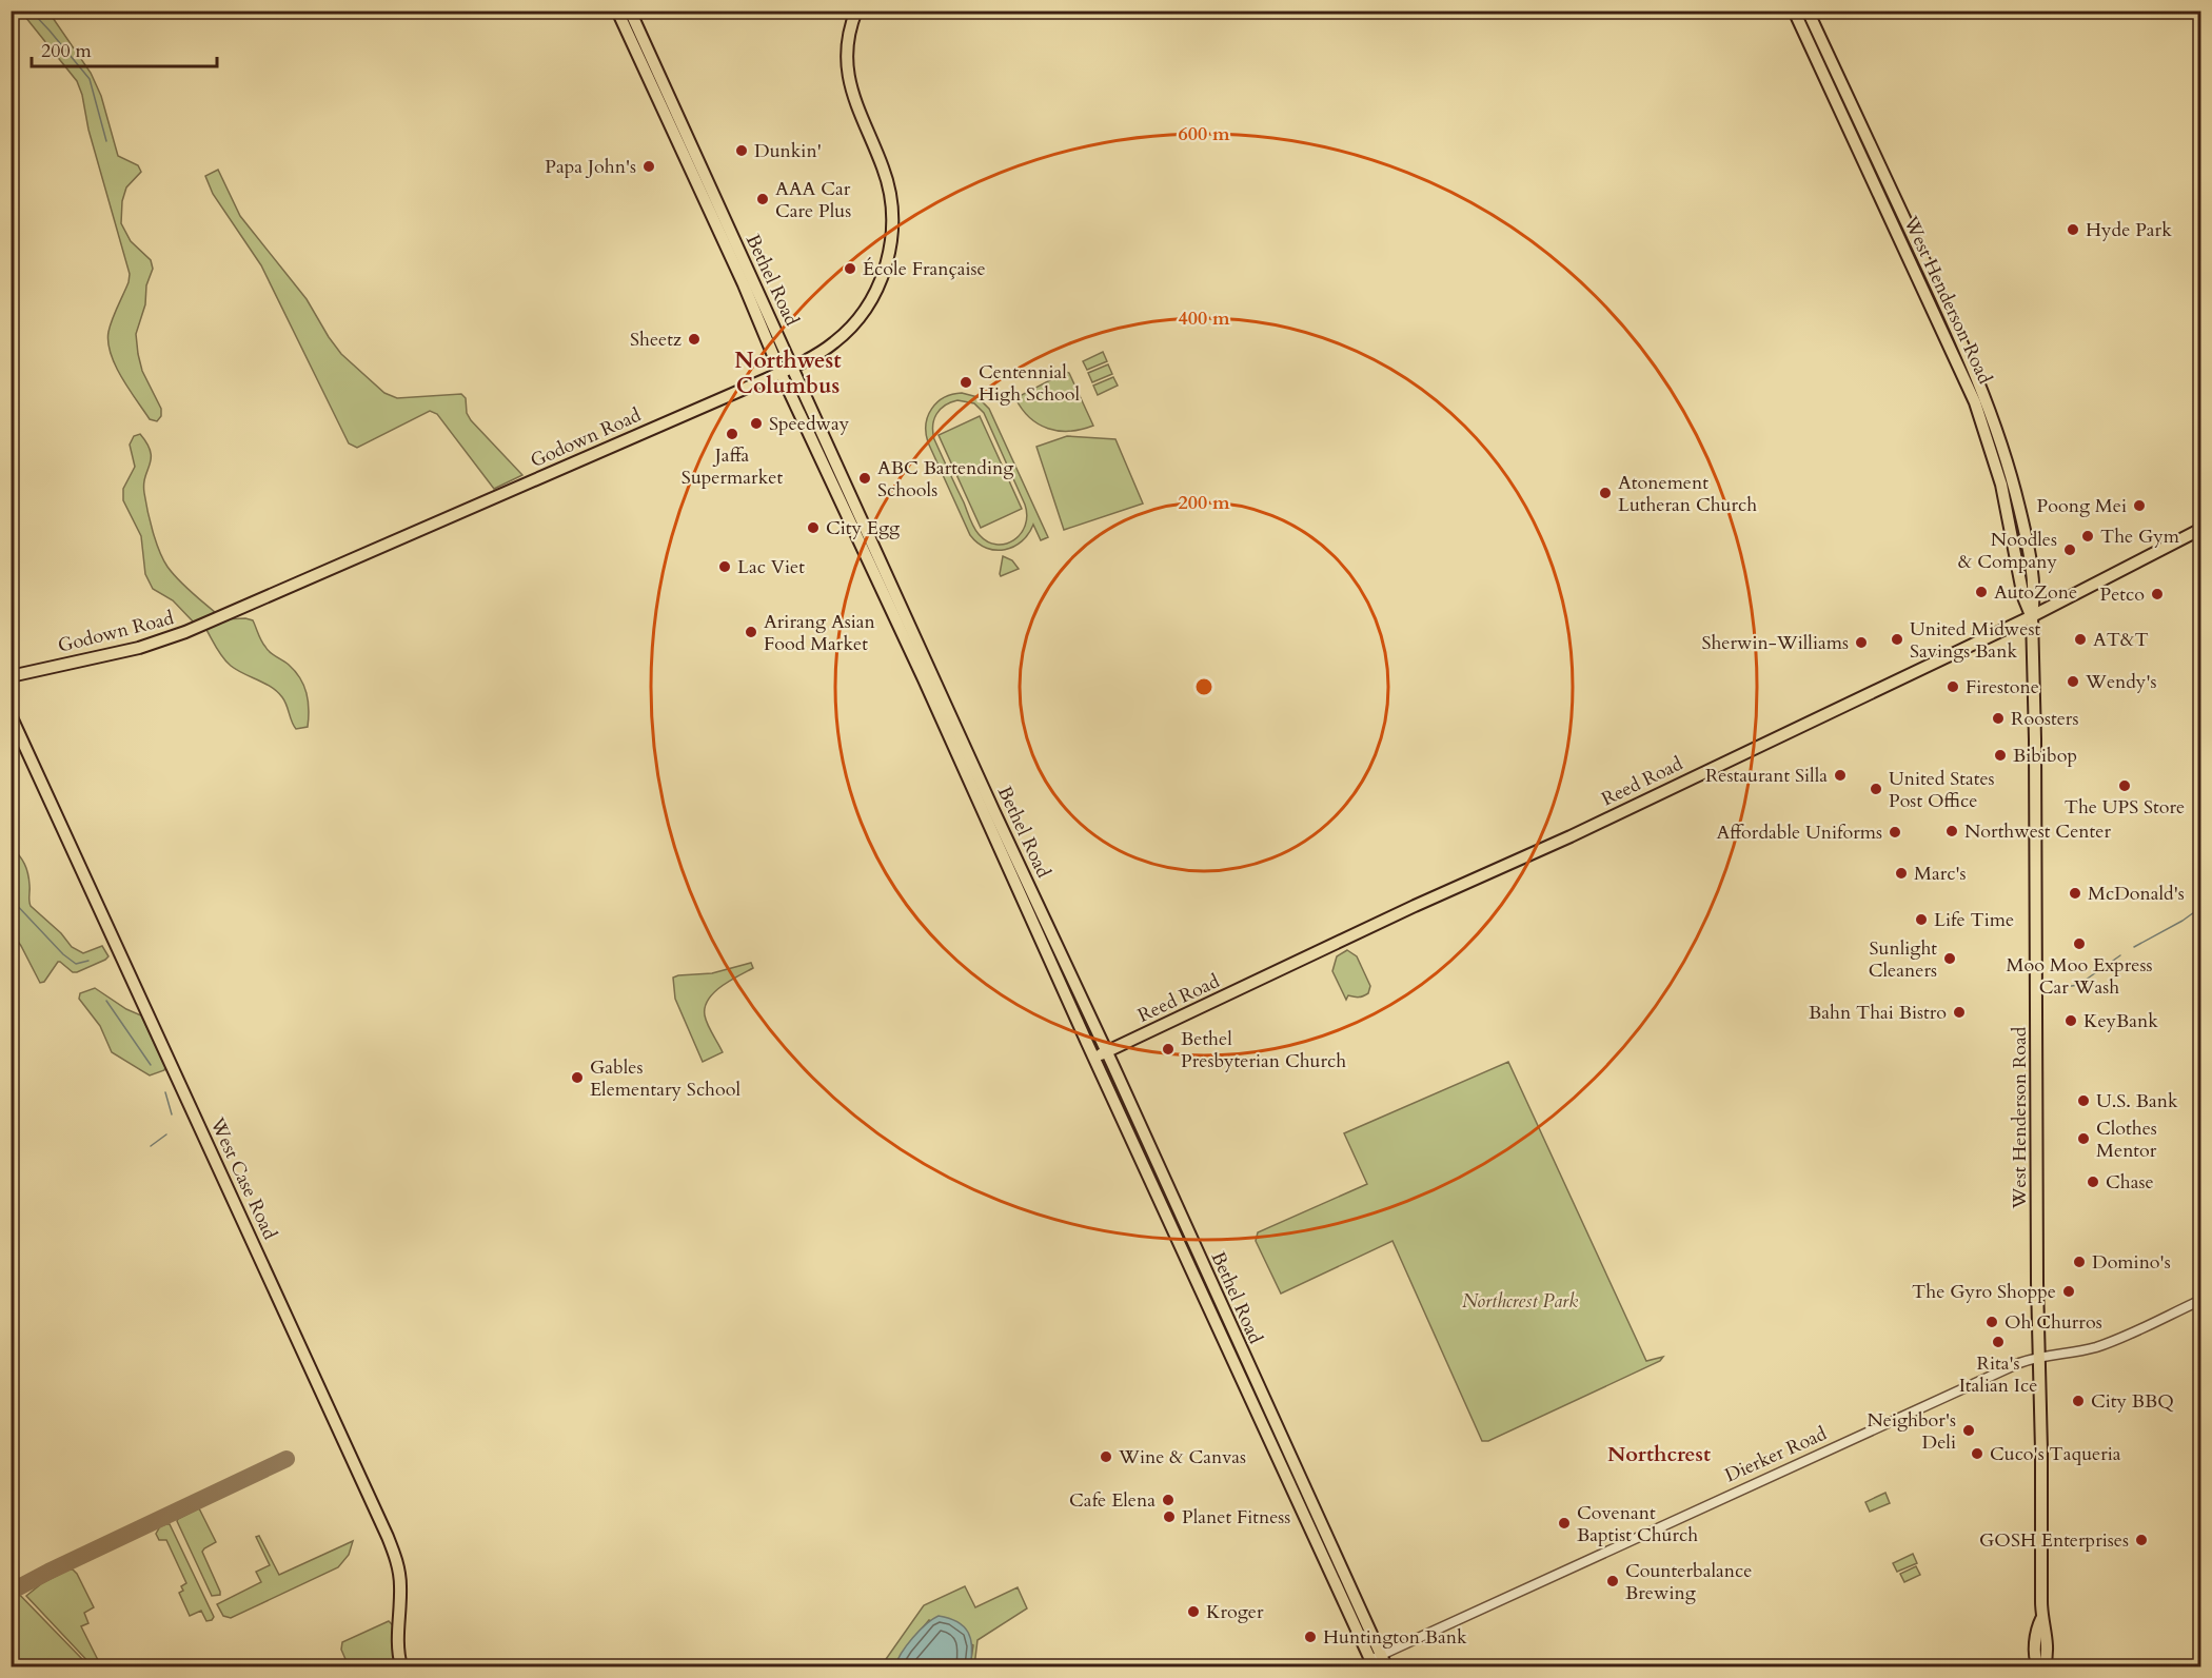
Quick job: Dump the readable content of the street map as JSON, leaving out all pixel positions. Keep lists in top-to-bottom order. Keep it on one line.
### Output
{"streets":{"main road":["Bethel Road","West Henderson Road","Godown Road","Reed Road","West Case Road"],"street":["Dierker Road"]},"crossings":[["Bethel Road","Godown Road"],["Bethel Road","Reed Road"],["Bethel Road","Dierker Road"],["West Henderson Road","Reed Road"],["West Henderson Road","Dierker Road"]],"districts":["Northwest Columbus","Northcrest"],"parks":["Northcrest Park"],"places":["Dunkin'","Papa John's","AAA Car Care Plus","Hyde Park","École Française","Sheetz","Centennial High School","Speedway","Jaffa Supermarket","ABC Bartending Schools","Atonement Lutheran Church","Poong Mei","City Egg","The Gym","Noodles & Company","Lac Viet","AutoZone","Petco","Arirang Asian Food Market","United Midwest Savings Bank","AT&T","Sherwin-Williams","Wendy's","Firestone","Roosters","Bibibop","Restaurant Silla","The UPS Store","United States Post Office","Northwest Center","Affordable Uniforms","Marc's","McDonald's","Life Time","Moo Moo Express Car Wash","Sunlight Cleaners","Bahn Thai Bistro","KeyBank","Bethel Presbyterian Church","Gables Elementary School","U.S. Bank","Clothes Mentor","Chase","Domino's","The Gyro Shoppe","Oh Churros","Rita's Italian Ice","City BBQ","Neighbor's Deli","Cuco's Taqueria","Wine & Canvas","Cafe Elena","Planet Fitness","Covenant Baptist Church","GOSH Enterprises","Counterbalance Brewing","Kroger","Huntington Bank"],"scale_bar":"200 m","rings":["600 m","400 m","200 m"]}
